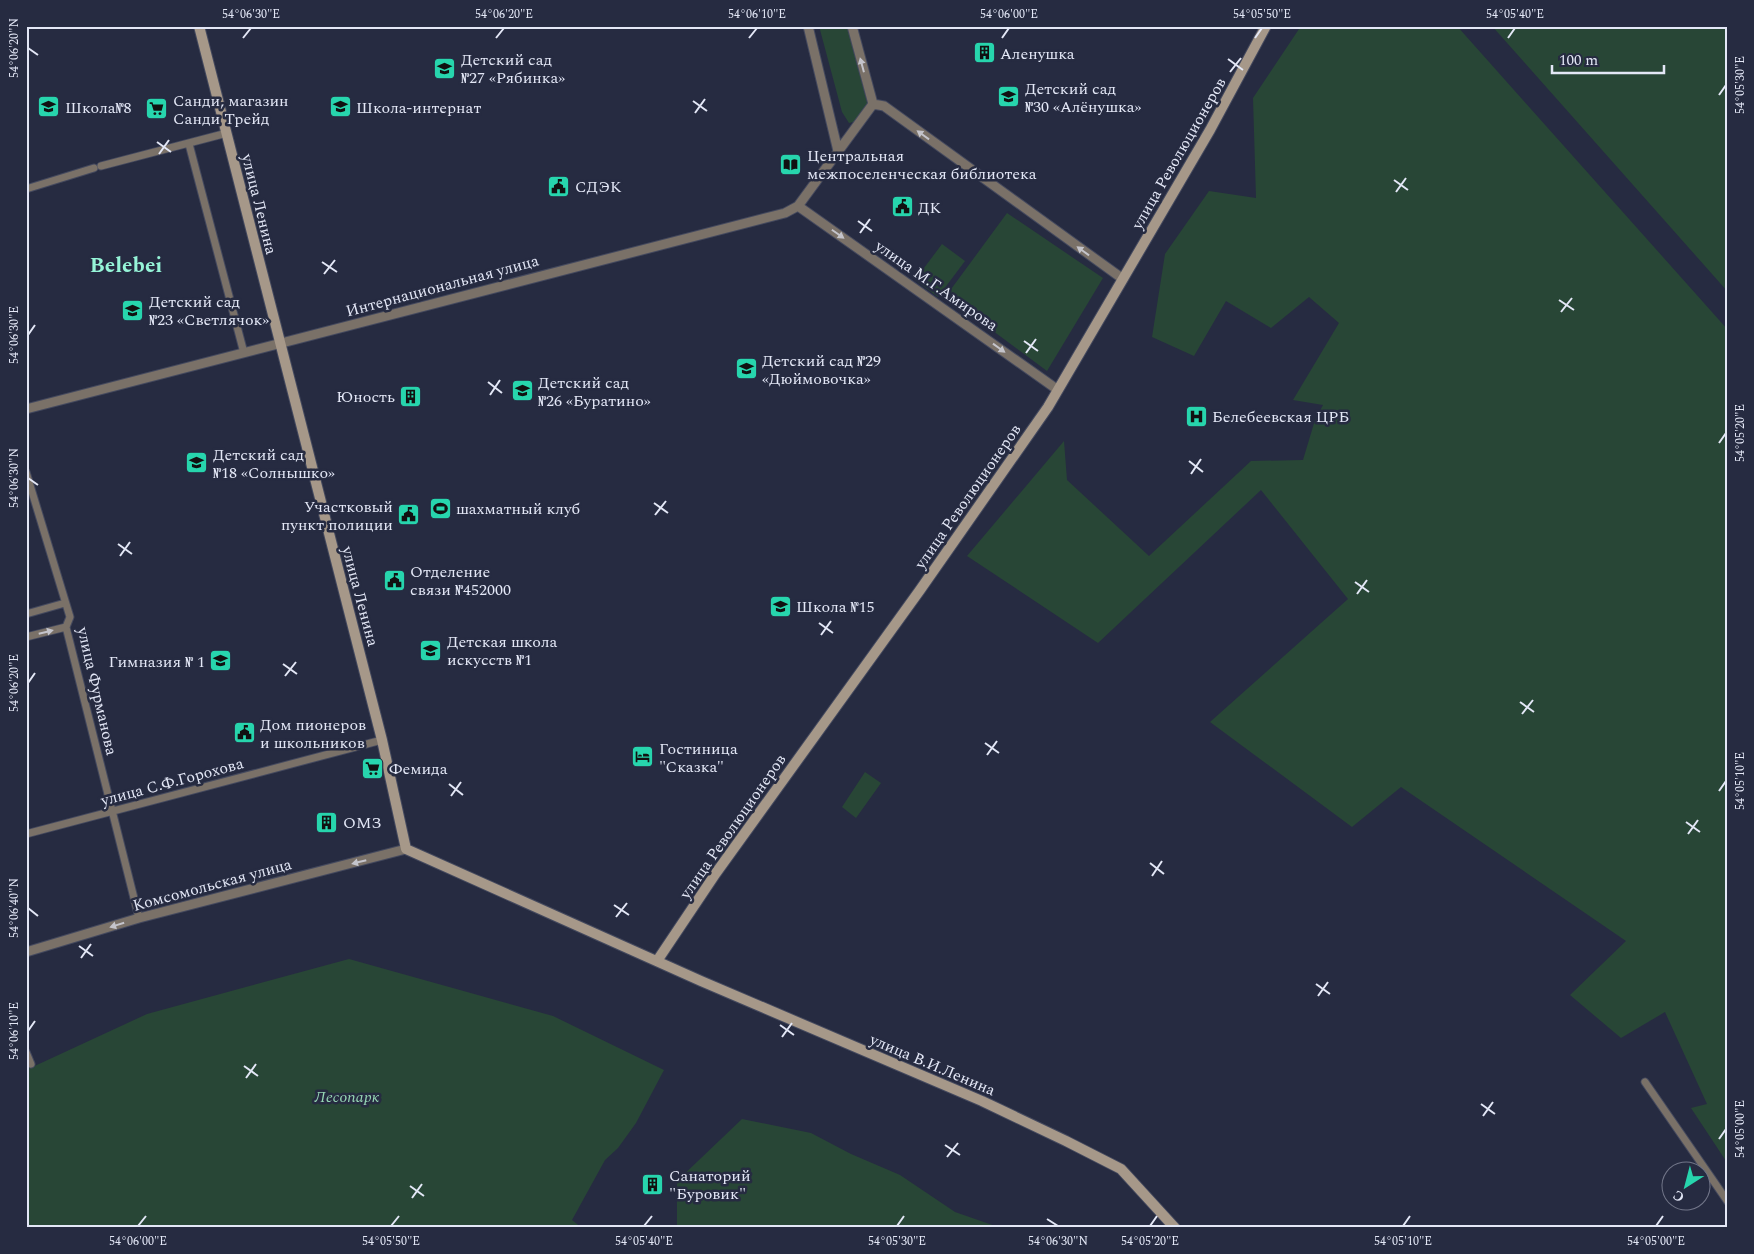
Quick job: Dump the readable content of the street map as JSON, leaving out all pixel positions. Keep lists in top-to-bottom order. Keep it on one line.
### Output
{"streets":{"main road":["улица Революционеров","улица Ленина","улица В.И.Ленина"],"street":["Интернациональная улица","улица М.Г.Амирова","улица Фурманова","улица С.Ф.Горохова","Комсомольская улица"]},"crossings":[["улица Революционеров","улица М.Г.Амирова"],["улица Революционеров","улица В.И.Ленина"],["улица Ленина","Интернациональная улица"],["улица Ленина","улица С.Ф.Горохова"],["улица Ленина","Комсомольская улица"],["Интернациональная улица","улица М.Г.Амирова"],["улица Фурманова","улица С.Ф.Горохова"],["улица Фурманова","Комсомольская улица"]],"one_way":["улица М.Г.Амирова","Комсомольская улица"],"districts":["Belebei"],"parks":["Лесопарк"],"places":{"building":["Аленушка","Юность","ОМЗ","Санаторий \"Буровик\""],"school or university":["Детский сад №27 «Рябинка»","Детский сад №30 «Алёнушка»","Школа№8","Школа-интернат","Детский сад №23 «Светлячок»","Детский сад №29 «Дюймовочка»","Детский сад №26 «Буратино»","Детский сад №18 «Солнышко»","Школа №15","Детская школа искусств №1","Гимназия № 1"],"supermarket":["Санди, магазин Санди Трейд","Фемида"],"library":["Центральная межпоселенческая библиотека"],"public building":["СДЭК","ДК","Участковый пункт полиции","Отделение связи №452000","Дом пионеров и школьников"],"hospital":["Белебеевская ЦРБ"],"sports":["шахматный клуб"],"hotel":["Гостиница \"Сказка\""]},"scale_bar":"100 m","north":"bottom left","coordinates":["54°06'30\"E","54°06'20\"E","54°06'10\"E","54°06'00\"E","54°05'50\"E","54°05'40\"E","54°06'20\"N","54°05'30\"E","54°05'20\"E","54°06'30\"N","54°05'10\"E","54°06'40\"N","54°05'00\"E"]}
